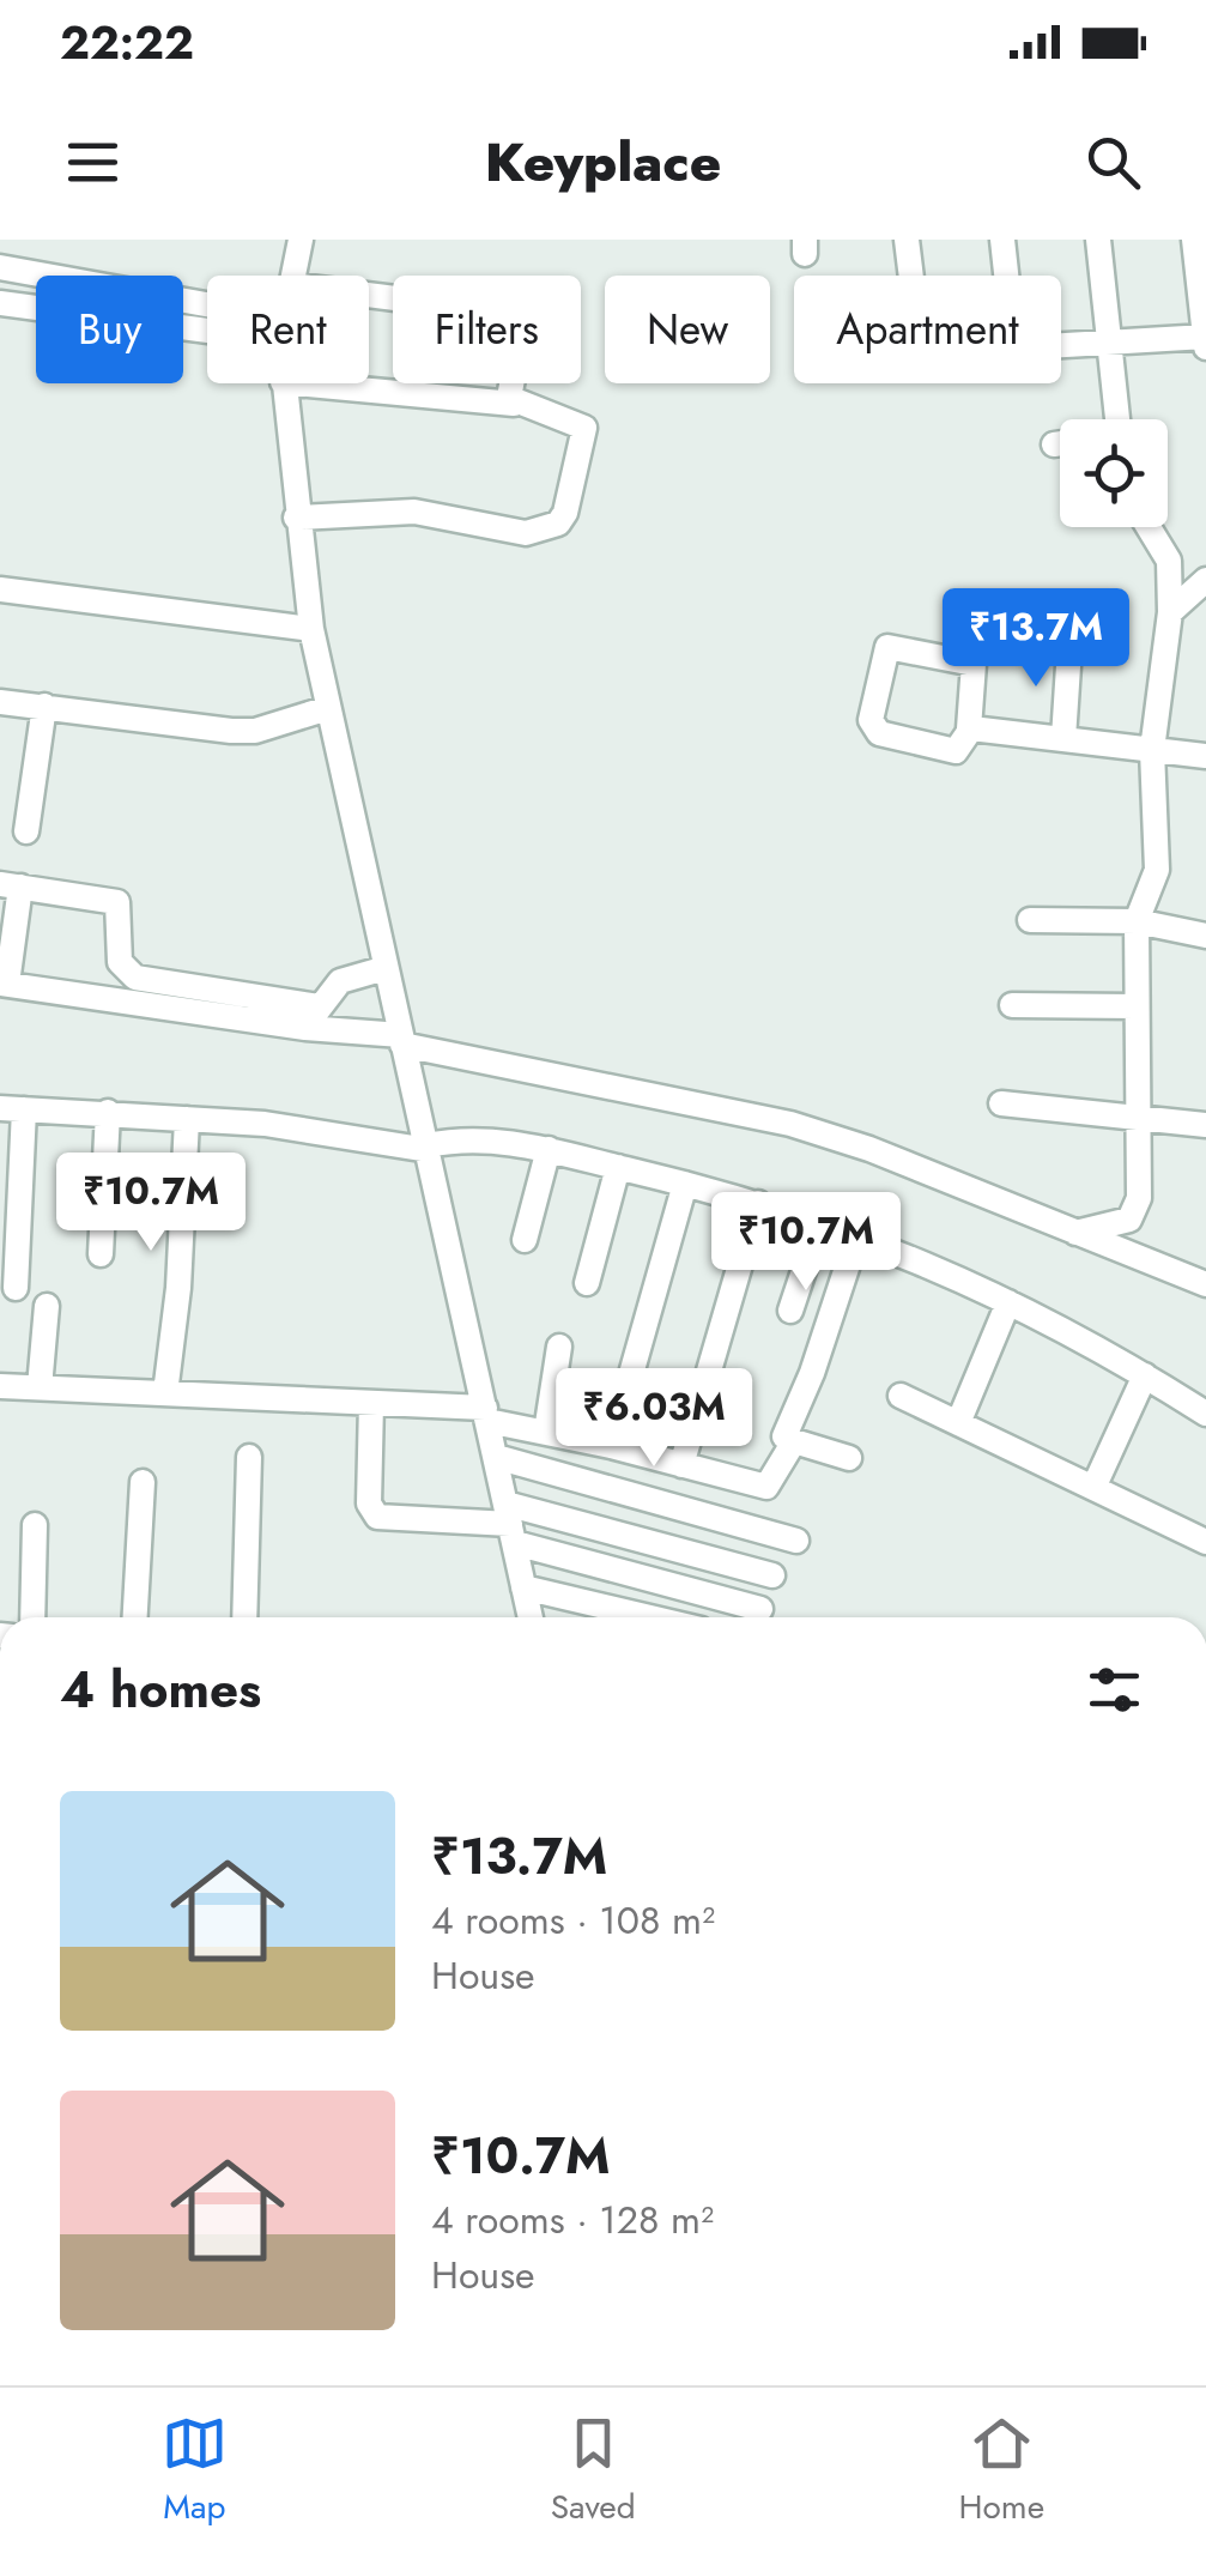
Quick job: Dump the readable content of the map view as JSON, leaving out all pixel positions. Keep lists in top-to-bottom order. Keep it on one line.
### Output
{"page":{"status":"22:22","header":"Keyplace","chip":["Buy","Rent","Filters","New","Apartment"],"price":["₹13.7M","₹10.7M","₹10.7M","₹6.03M"],"heading":"4 homes","list":[{"name":"₹13.7M","note":"4 rooms · 108 m² · House"},{"name":"₹10.7M","note":"4 rooms · 128 m² · House"}],"tabs":["Map","Saved","Home"]}}
